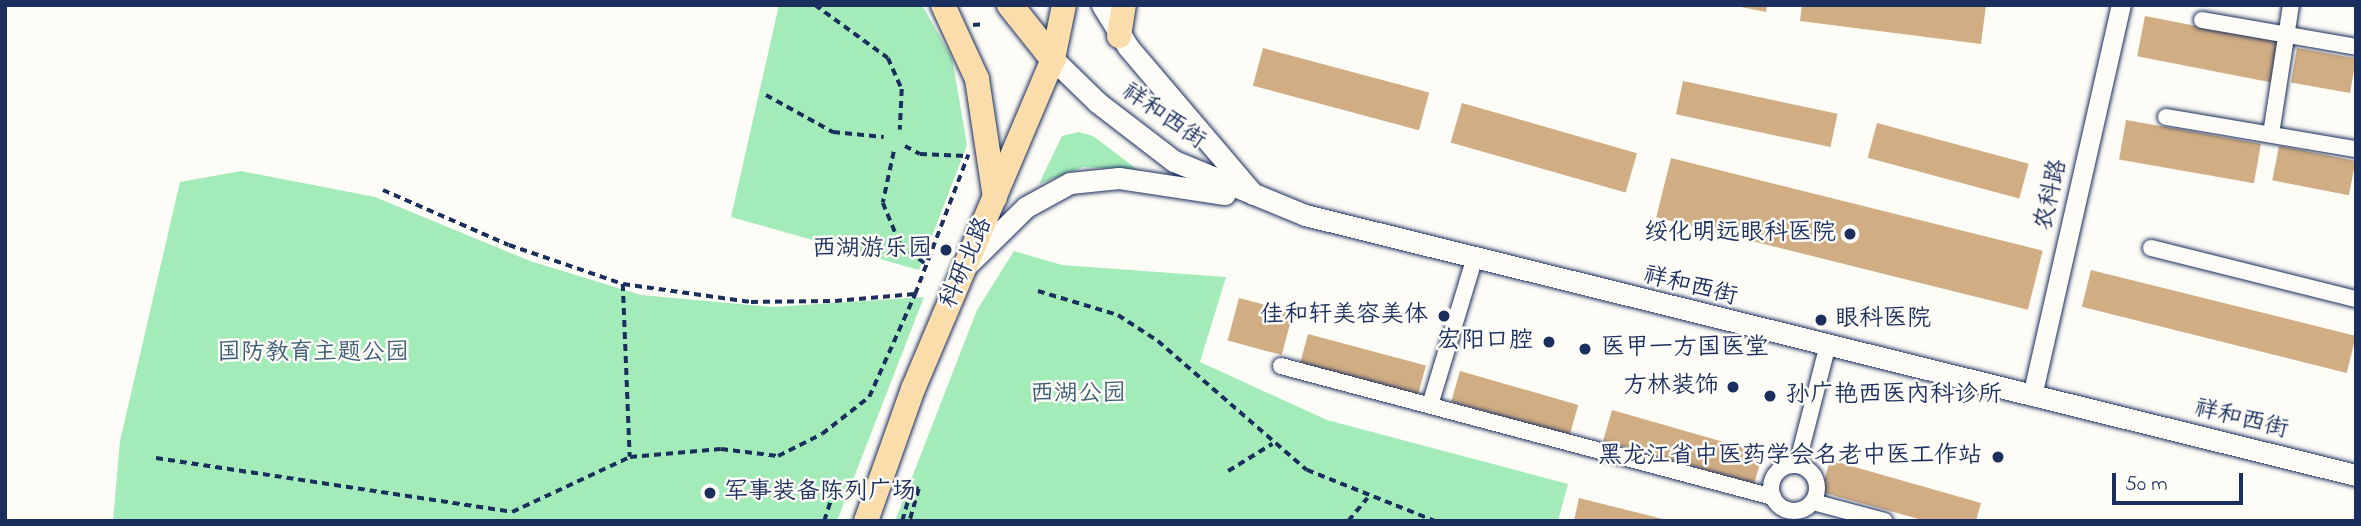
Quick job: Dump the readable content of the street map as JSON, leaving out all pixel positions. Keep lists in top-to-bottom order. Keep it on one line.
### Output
{"streets":{"main road":["祥和西街","科研北路"],"street":["农科路"]},"crossings":[["祥和西街","农科路"],["祥和西街","科研北路"]],"parks":["国防教育主题公园","西湖公园"],"places":["绥化明远眼科医院","西湖游乐园","佳和轩美容美体","眼科医院","宏阳口腔","医甲一方国医堂","方林装饰","孙广艳西医内科诊所","黑龙江省中医药学会名老中医工作站","军事装备陈列广场"],"scale_bar":"50 m"}
